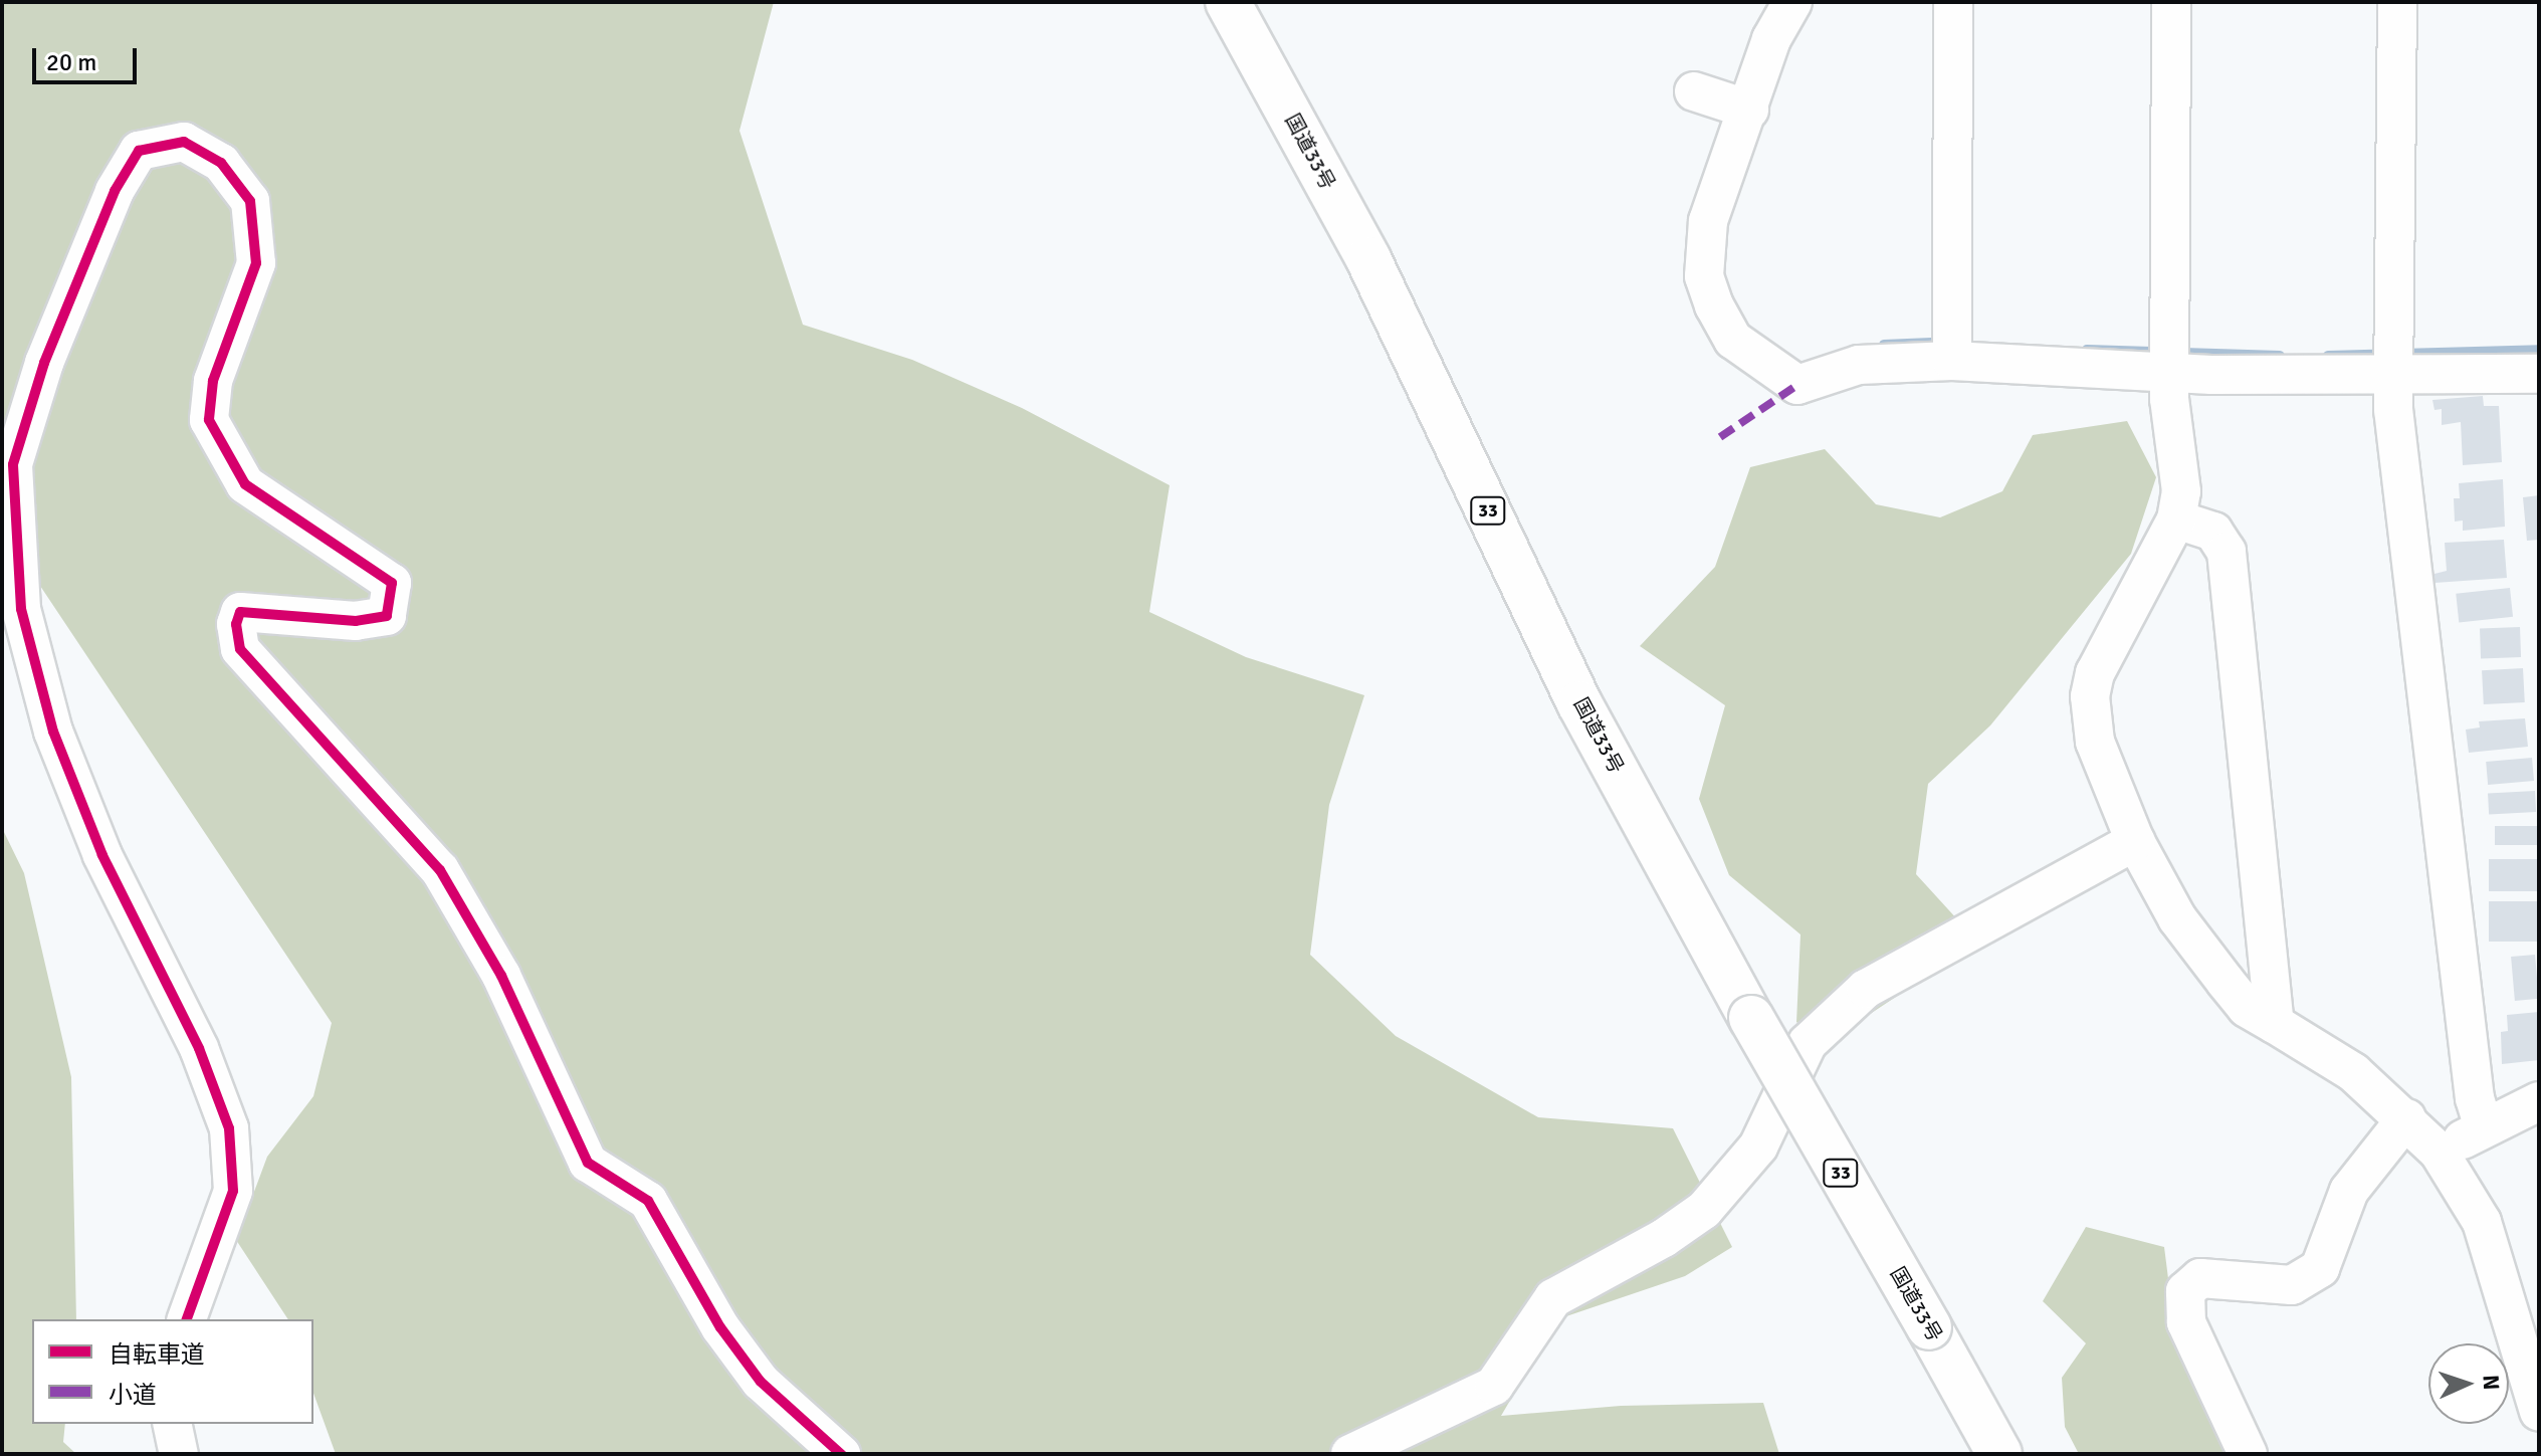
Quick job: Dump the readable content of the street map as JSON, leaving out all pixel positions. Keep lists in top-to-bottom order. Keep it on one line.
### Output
{"streets":{"highway":["国道33号","33"]},"legend":["自転車道","小道"],"scale_bar":"20 m","north":"right"}
